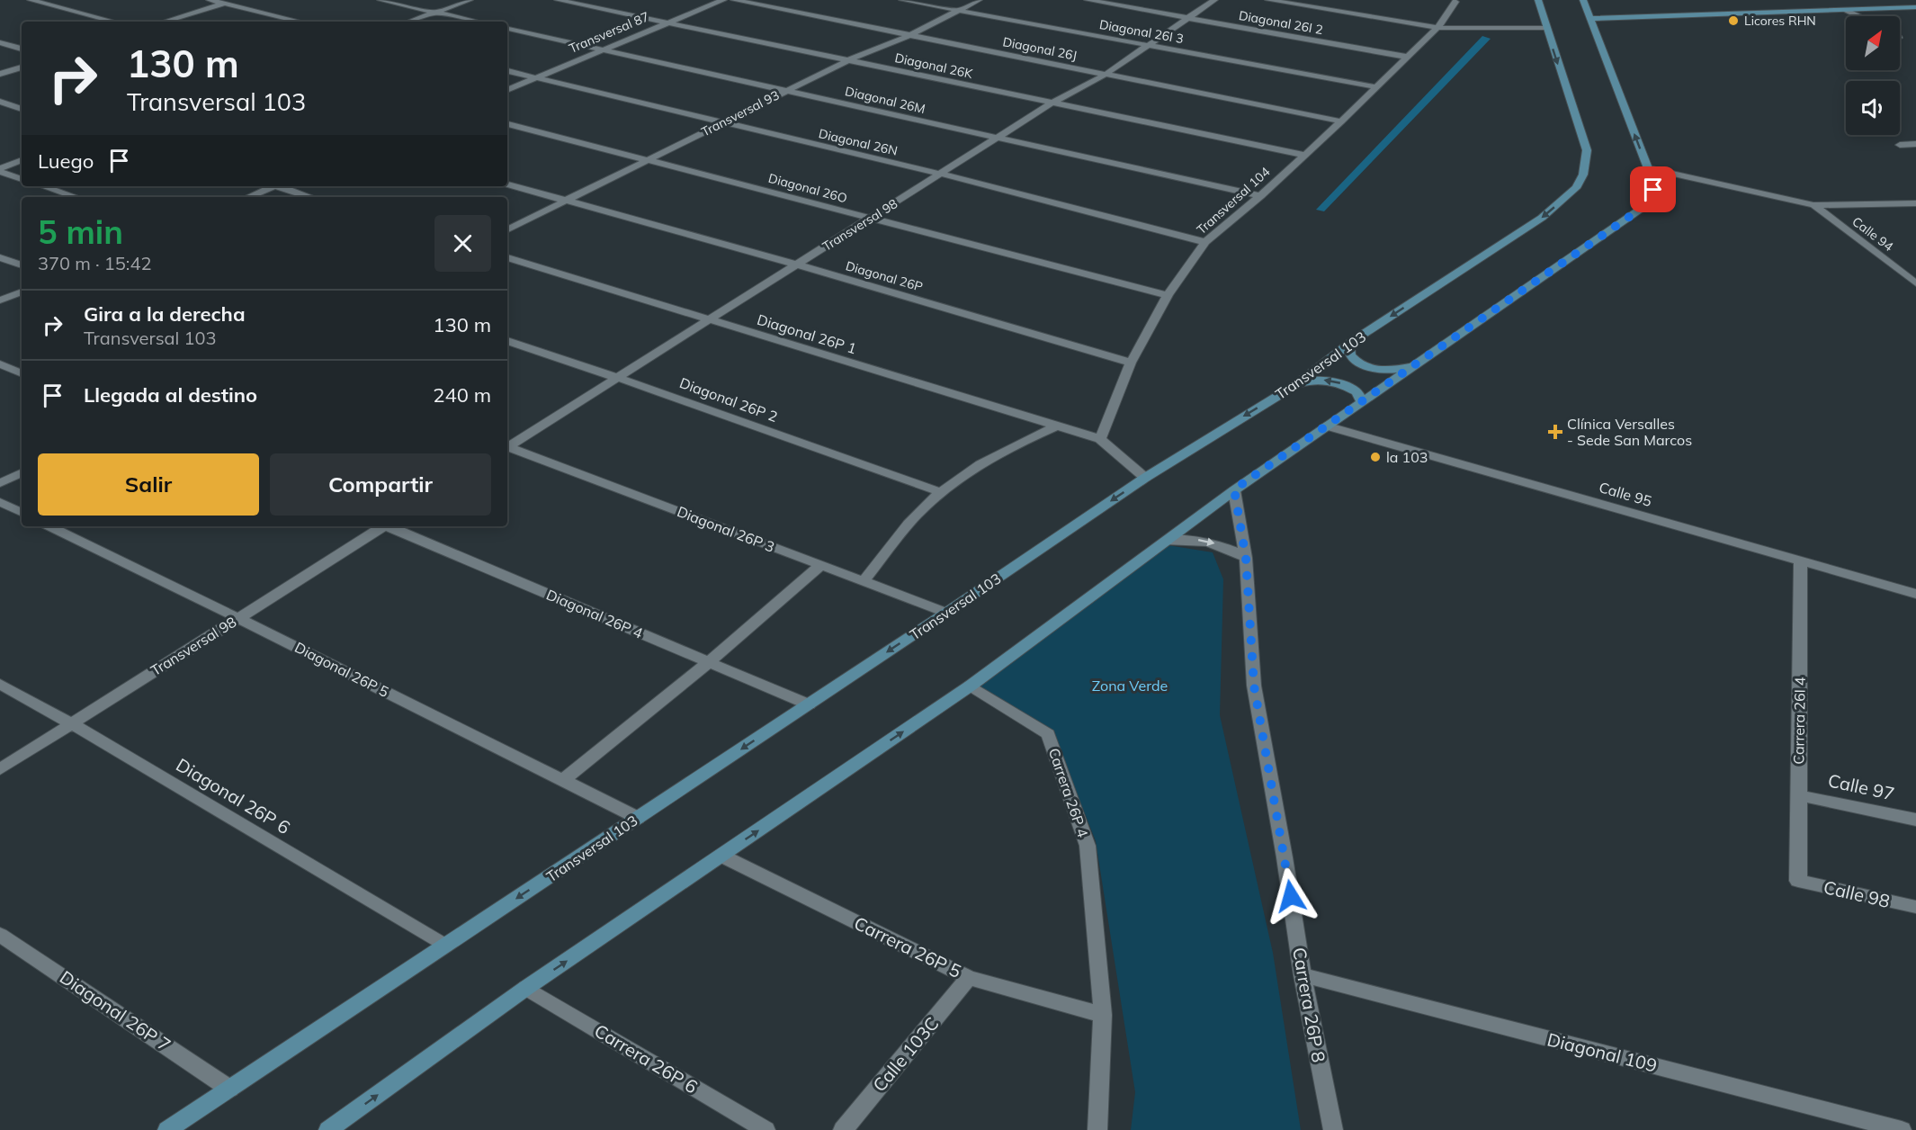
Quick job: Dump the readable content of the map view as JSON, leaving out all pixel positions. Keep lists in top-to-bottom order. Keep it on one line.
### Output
{"streets":{"street":["Diagonal 26I 2","Diagonal 26I 3","Transversal 87","Diagonal 26J","Diagonal 26K","Diagonal 26M","Transversal 93","Diagonal 26N","Diagonal 26O","Transversal 104","Transversal 98","Calle 94","Diagonal 26P","Diagonal 26P 1","Transversal 103","Diagonal 26P 2","Calle 95","Diagonal 26P 3","Diagonal 26P 4","Diagonal 26P 5","Carrera 26I 4","Calle 97","Carrera 26P 4","Diagonal 26P 6","Calle 98","Carrera 26P 5","Carrera 26P 8","Diagonal 26P 7","Diagonal 109","Calle 103C","Carrera 26P 6"]},"crossings":[["Diagonal 26I 2","Transversal 104"],["Diagonal 26I 2","Transversal 98"],["Diagonal 26I 3","Transversal 93"],["Diagonal 26I 3","Transversal 104"],["Diagonal 26I 3","Transversal 98"],["Transversal 87","Diagonal 26K"],["Transversal 87","Diagonal 26M"],["Transversal 87","Diagonal 26N"],["Diagonal 26J","Transversal 93"],["Diagonal 26J","Transversal 104"],["Diagonal 26J","Transversal 98"],["Diagonal 26K","Transversal 93"],["Diagonal 26K","Transversal 104"],["Diagonal 26K","Transversal 98"],["Diagonal 26M","Transversal 93"],["Diagonal 26M","Transversal 104"],["Diagonal 26M","Transversal 98"],["Transversal 93","Diagonal 26N"],["Transversal 93","Diagonal 26O"],["Transversal 93","Diagonal 26P"],["Diagonal 26N","Transversal 104"],["Diagonal 26N","Transversal 98"],["Diagonal 26O","Transversal 104"],["Diagonal 26O","Transversal 98"],["Transversal 104","Diagonal 26P"],["Transversal 104","Diagonal 26P 1"],["Transversal 98","Diagonal 26P"],["Transversal 98","Diagonal 26P 1"],["Transversal 98","Diagonal 26P 2"],["Transversal 98","Diagonal 26P 5"],["Transversal 98","Diagonal 26P 6"],["Transversal 103","Diagonal 26P 3"],["Transversal 103","Diagonal 26P 4"],["Transversal 103","Diagonal 26P 5"],["Transversal 103","Diagonal 26P 6"],["Transversal 103","Diagonal 26P 7"],["Calle 95","Carrera 26I 4"],["Carrera 26I 4","Calle 97"],["Carrera 26I 4","Calle 98"],["Carrera 26P 4","Carrera 26P 5"],["Carrera 26P 5","Calle 103C"],["Carrera 26P 8","Diagonal 109"]],"parks":["Zona Verde"],"places":{"other":["Licores RHN","la 103"],"health":["Clínica Versalles - Sede San Marcos"]},"north":"top right","page":{"turn":["130 m","Transversal 103"],"then":"Luego","heading":["5 min","370 m · 15:42"],"list":[{"name":"Gira a la derecha","note":"Transversal 103","value":"130 m"},{"name":"Llegada al destino","value":"240 m"}],"buttons":["Salir","Compartir"]}}
